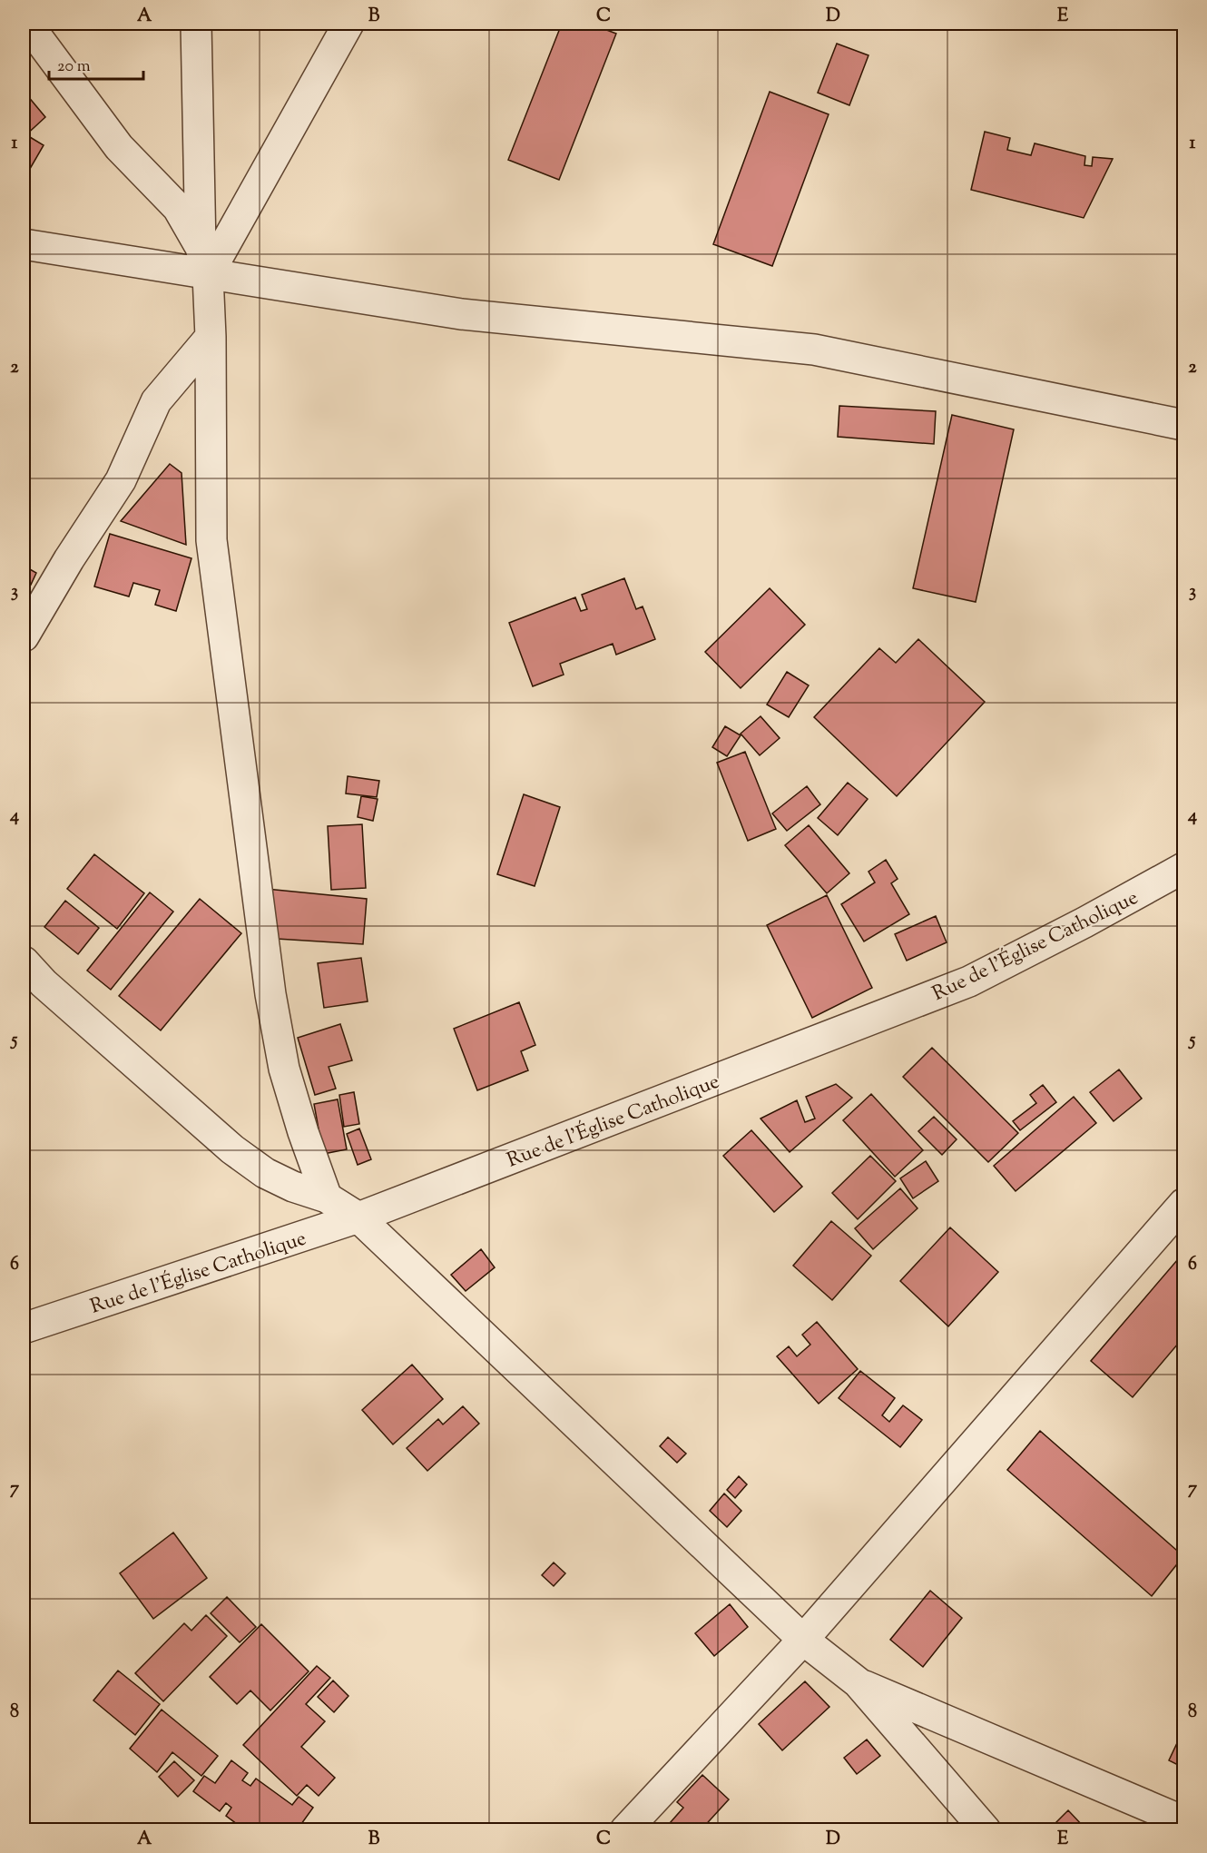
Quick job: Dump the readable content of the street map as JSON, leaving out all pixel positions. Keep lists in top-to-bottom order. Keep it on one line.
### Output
{"streets":{"street":["Rue de l'Église Catholique"]},"scale_bar":"20 m","grid":{"columns":["A","B","C","D","E"],"rows":["1","2","3","4","5","6","7","8"]}}
